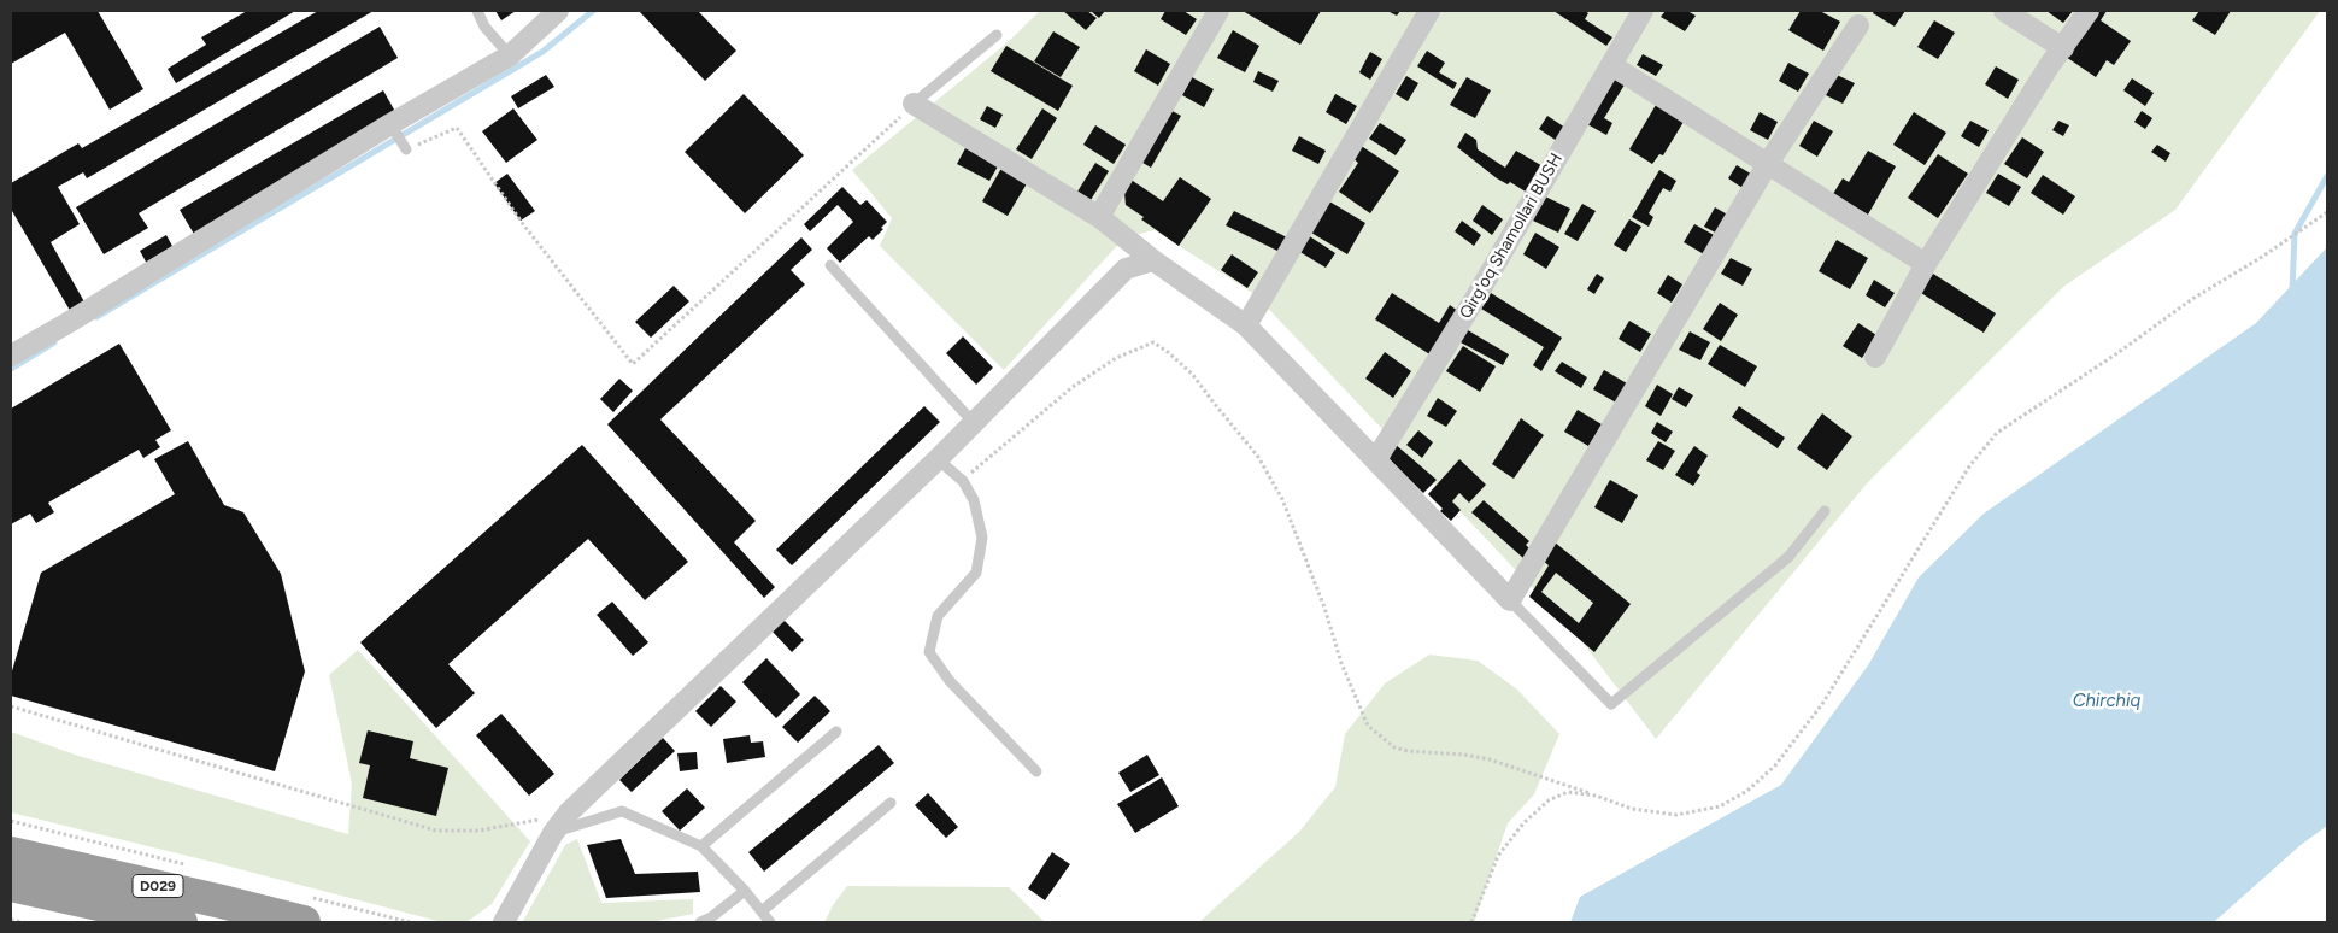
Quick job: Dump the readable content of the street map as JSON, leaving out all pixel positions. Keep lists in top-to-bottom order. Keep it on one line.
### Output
{"streets":{"highway":["D029"],"street":["Qirg'oq Shamollari BUSH"]},"water":["Chirchiq"]}
